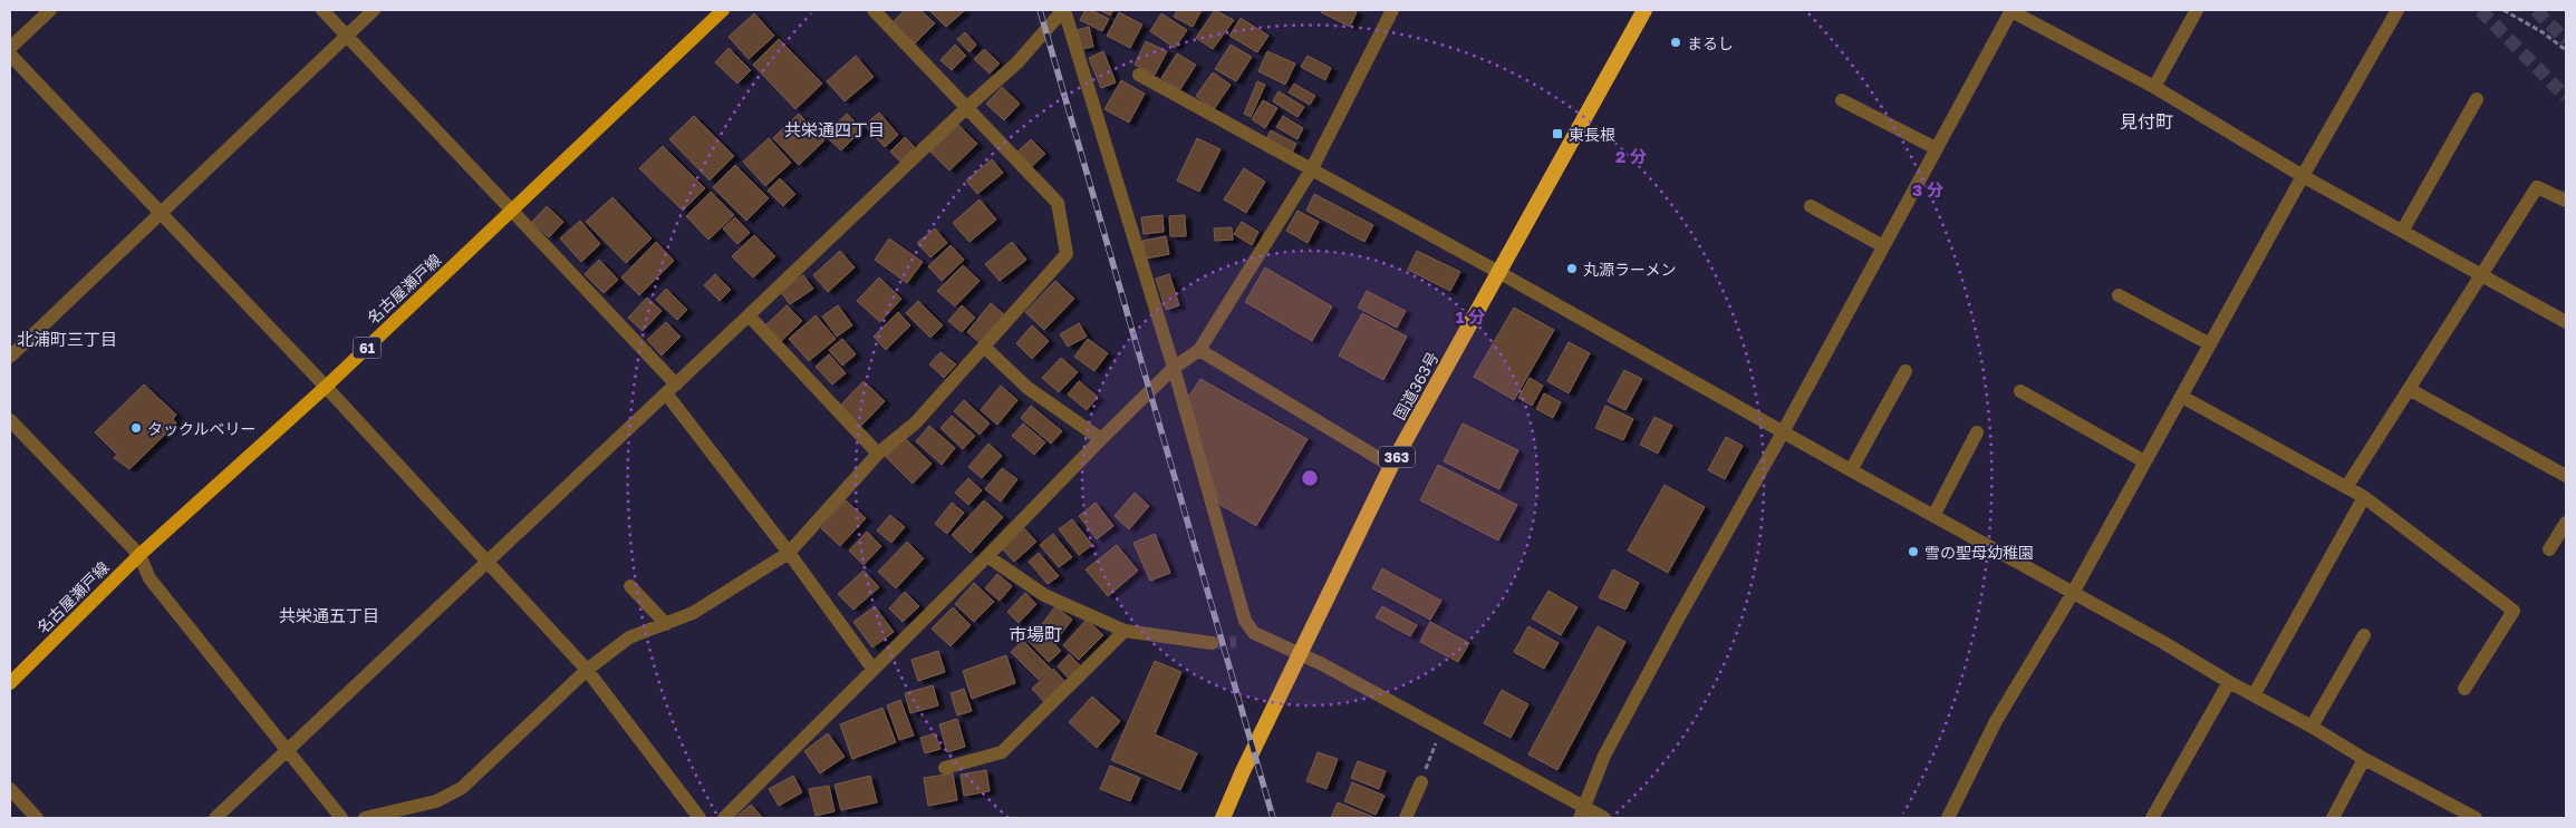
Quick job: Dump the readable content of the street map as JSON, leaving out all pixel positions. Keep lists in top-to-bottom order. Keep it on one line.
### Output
{"streets":{"highway":["国道363号","363"],"main road":["名古屋瀬戸線","61"]},"districts":["見付町","共栄通四丁目","北浦町三丁目","共栄通五丁目","市場町"],"places":{"other":["まるし","丸源ラーメン","タックルベリー","雪の聖母幼稚園"],"transit":["東長根"]},"rings":["2 分","3 分","1 分"]}
